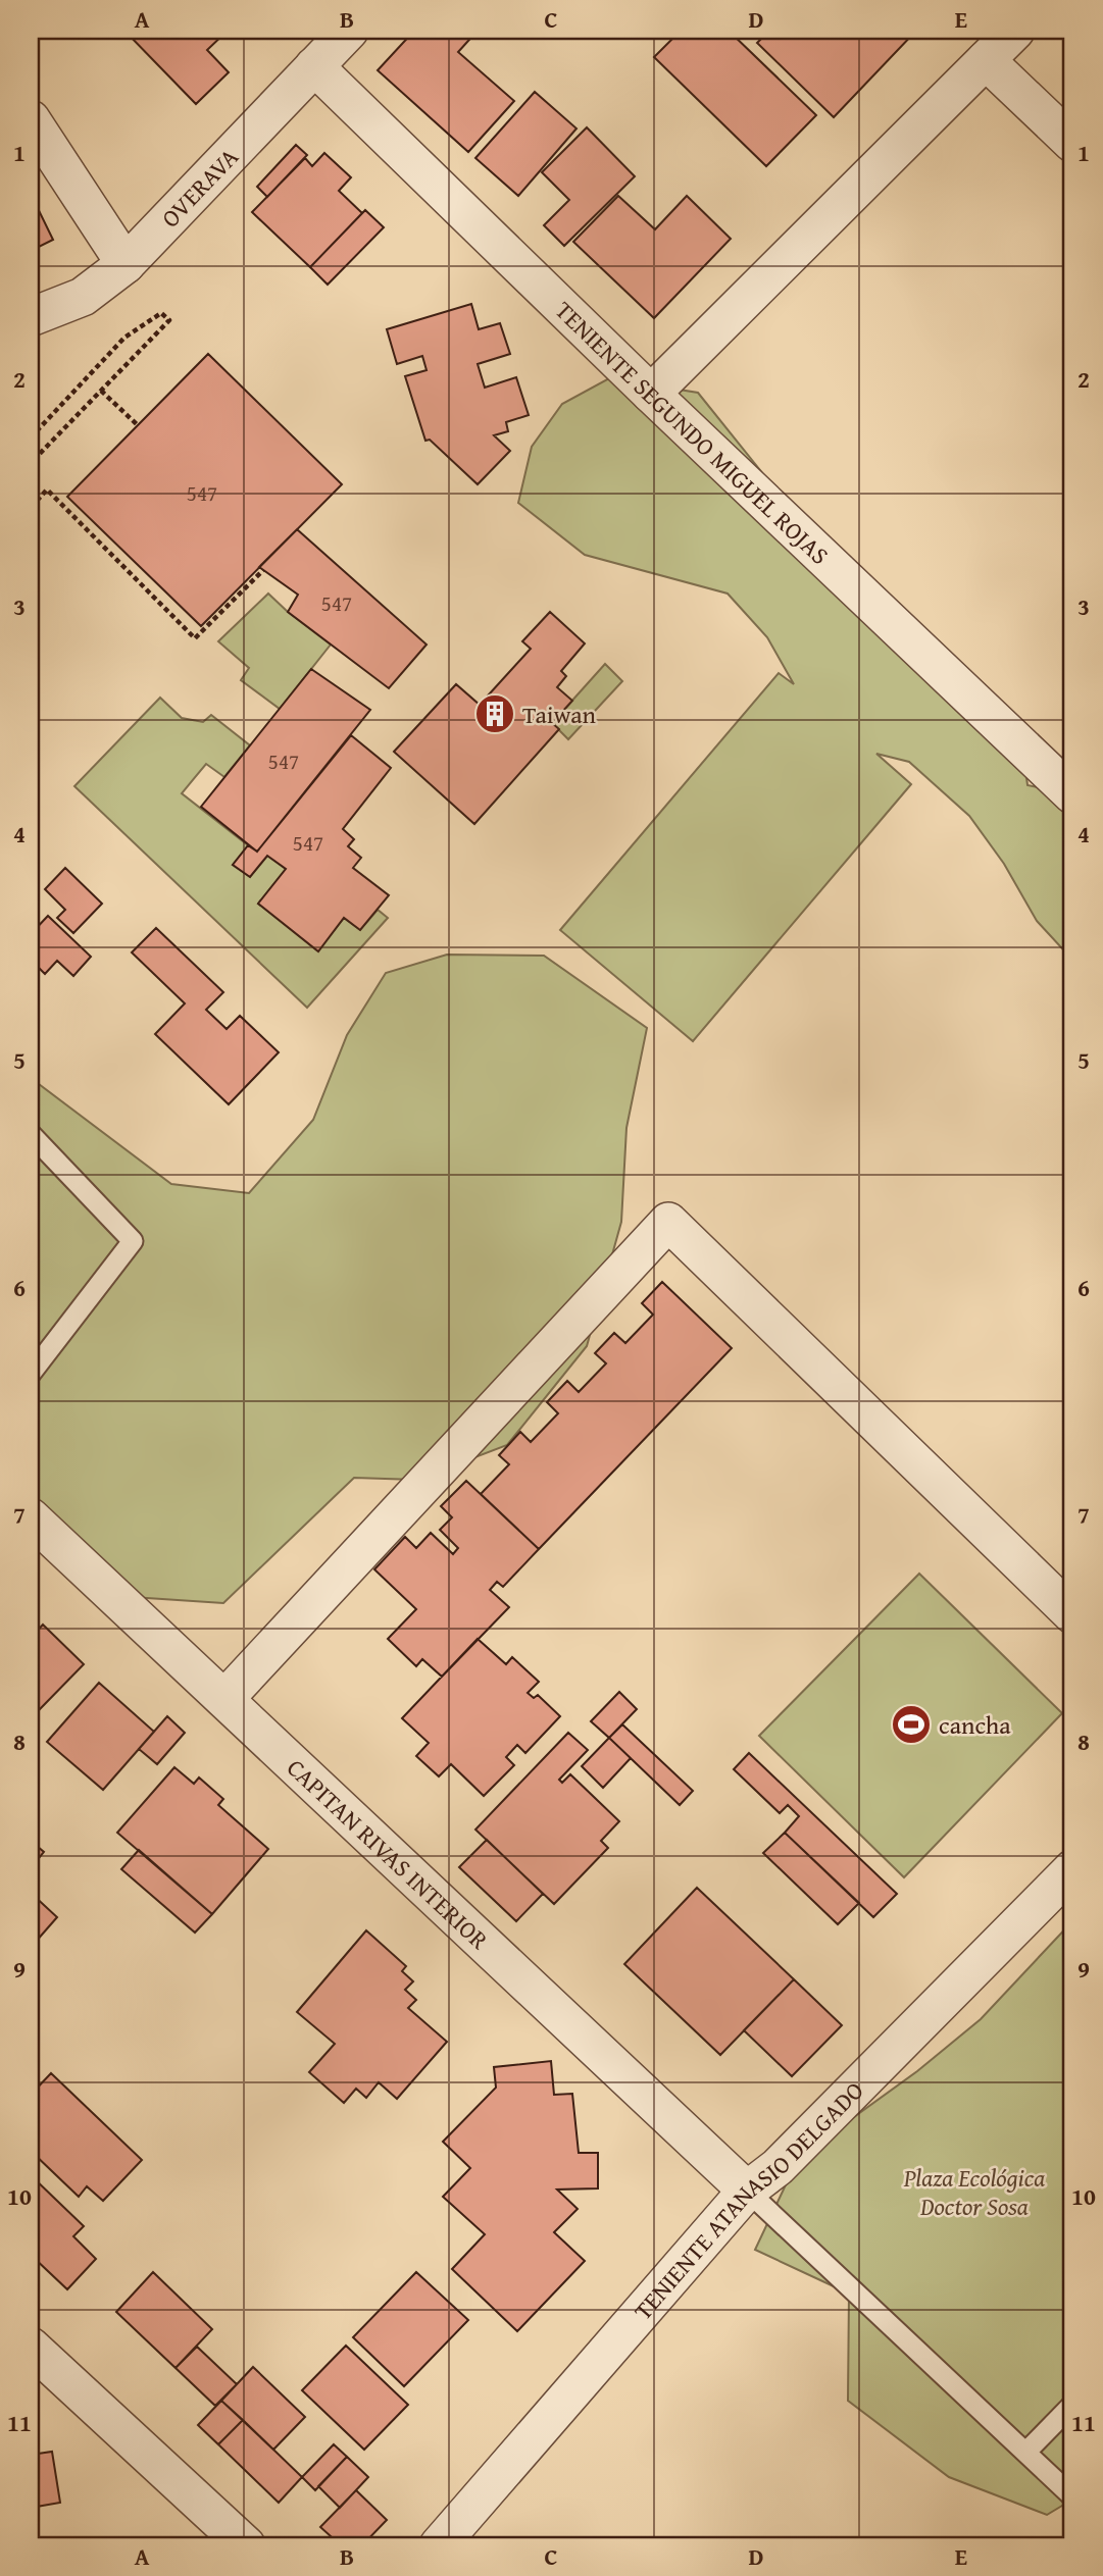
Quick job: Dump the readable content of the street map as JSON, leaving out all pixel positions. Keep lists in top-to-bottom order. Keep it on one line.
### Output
{"streets":{"street":["OVERAVA","TENIENTE SEGUNDO MIGUEL ROJAS","CAPITAN RIVAS INTERIOR","TENIENTE ATANASIO DELGADO"]},"crossings":[["OVERAVA","TENIENTE SEGUNDO MIGUEL ROJAS"],["CAPITAN RIVAS INTERIOR","TENIENTE ATANASIO DELGADO"]],"parks":["Plaza Ecológica Doctor Sosa"],"places":{"building":["Taiwan"],"sports":["cancha"]},"house_numbers":["547","547","547","547"],"grid":{"columns":["A","B","C","D","E"],"rows":["1","2","3","4","5","6","7","8","9","10","11"]}}
